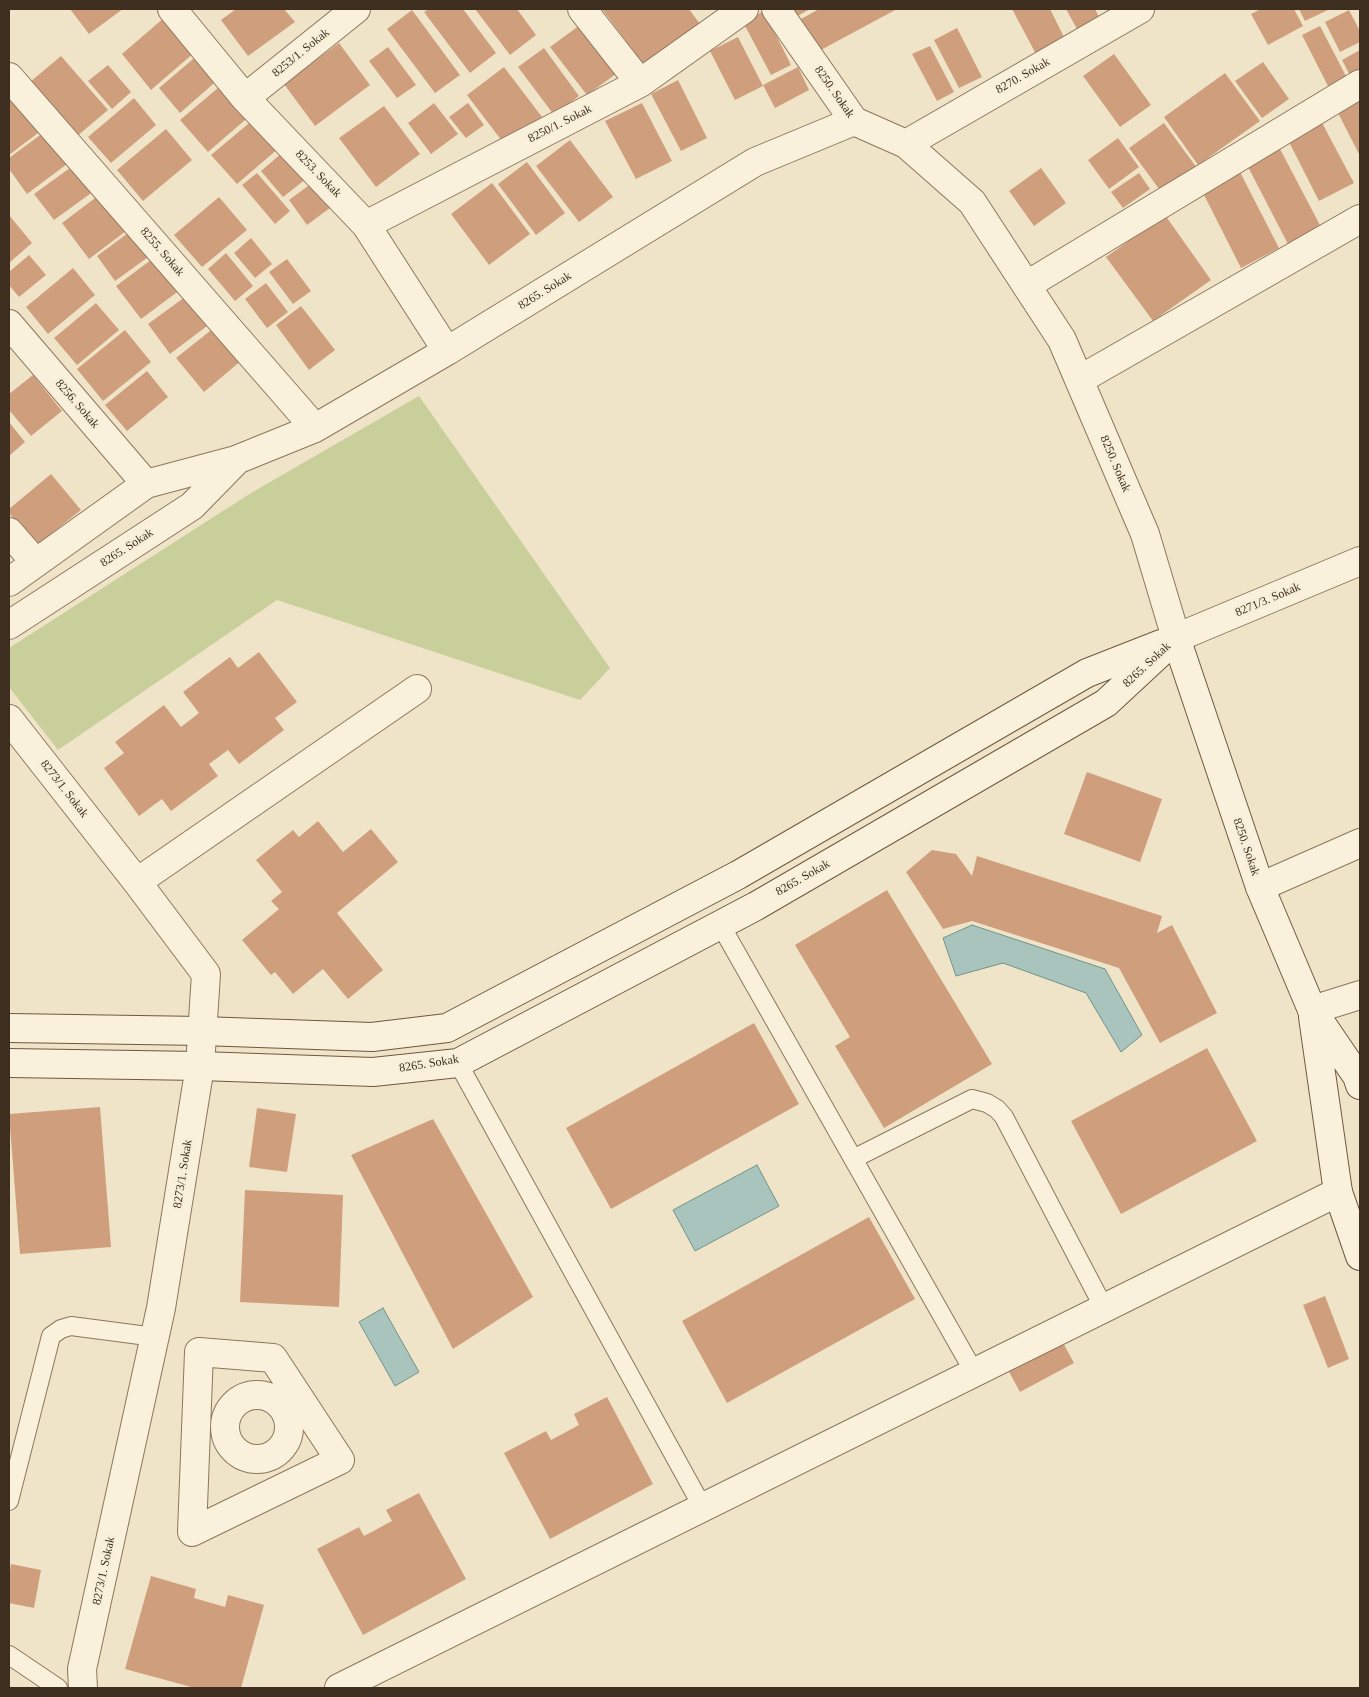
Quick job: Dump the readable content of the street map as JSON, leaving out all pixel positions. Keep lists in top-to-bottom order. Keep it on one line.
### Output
{"streets":{"street":["8253/1. Sokak","8270. Sokak","8250. Sokak","8250/1. Sokak","8253. Sokak","8255. Sokak","8265. Sokak","8256. Sokak","8271/3. Sokak","8273/1. Sokak"]},"crossings":[["8253/1. Sokak","8253. Sokak"],["8270. Sokak","8250. Sokak"],["8250. Sokak","8265. Sokak"],["8250. Sokak","8271/3. Sokak"],["8250/1. Sokak","8253. Sokak"],["8253. Sokak","8265. Sokak"],["8255. Sokak","8265. Sokak"],["8265. Sokak","8256. Sokak"],["8265. Sokak","8271/3. Sokak"],["8265. Sokak","8273/1. Sokak"]]}
